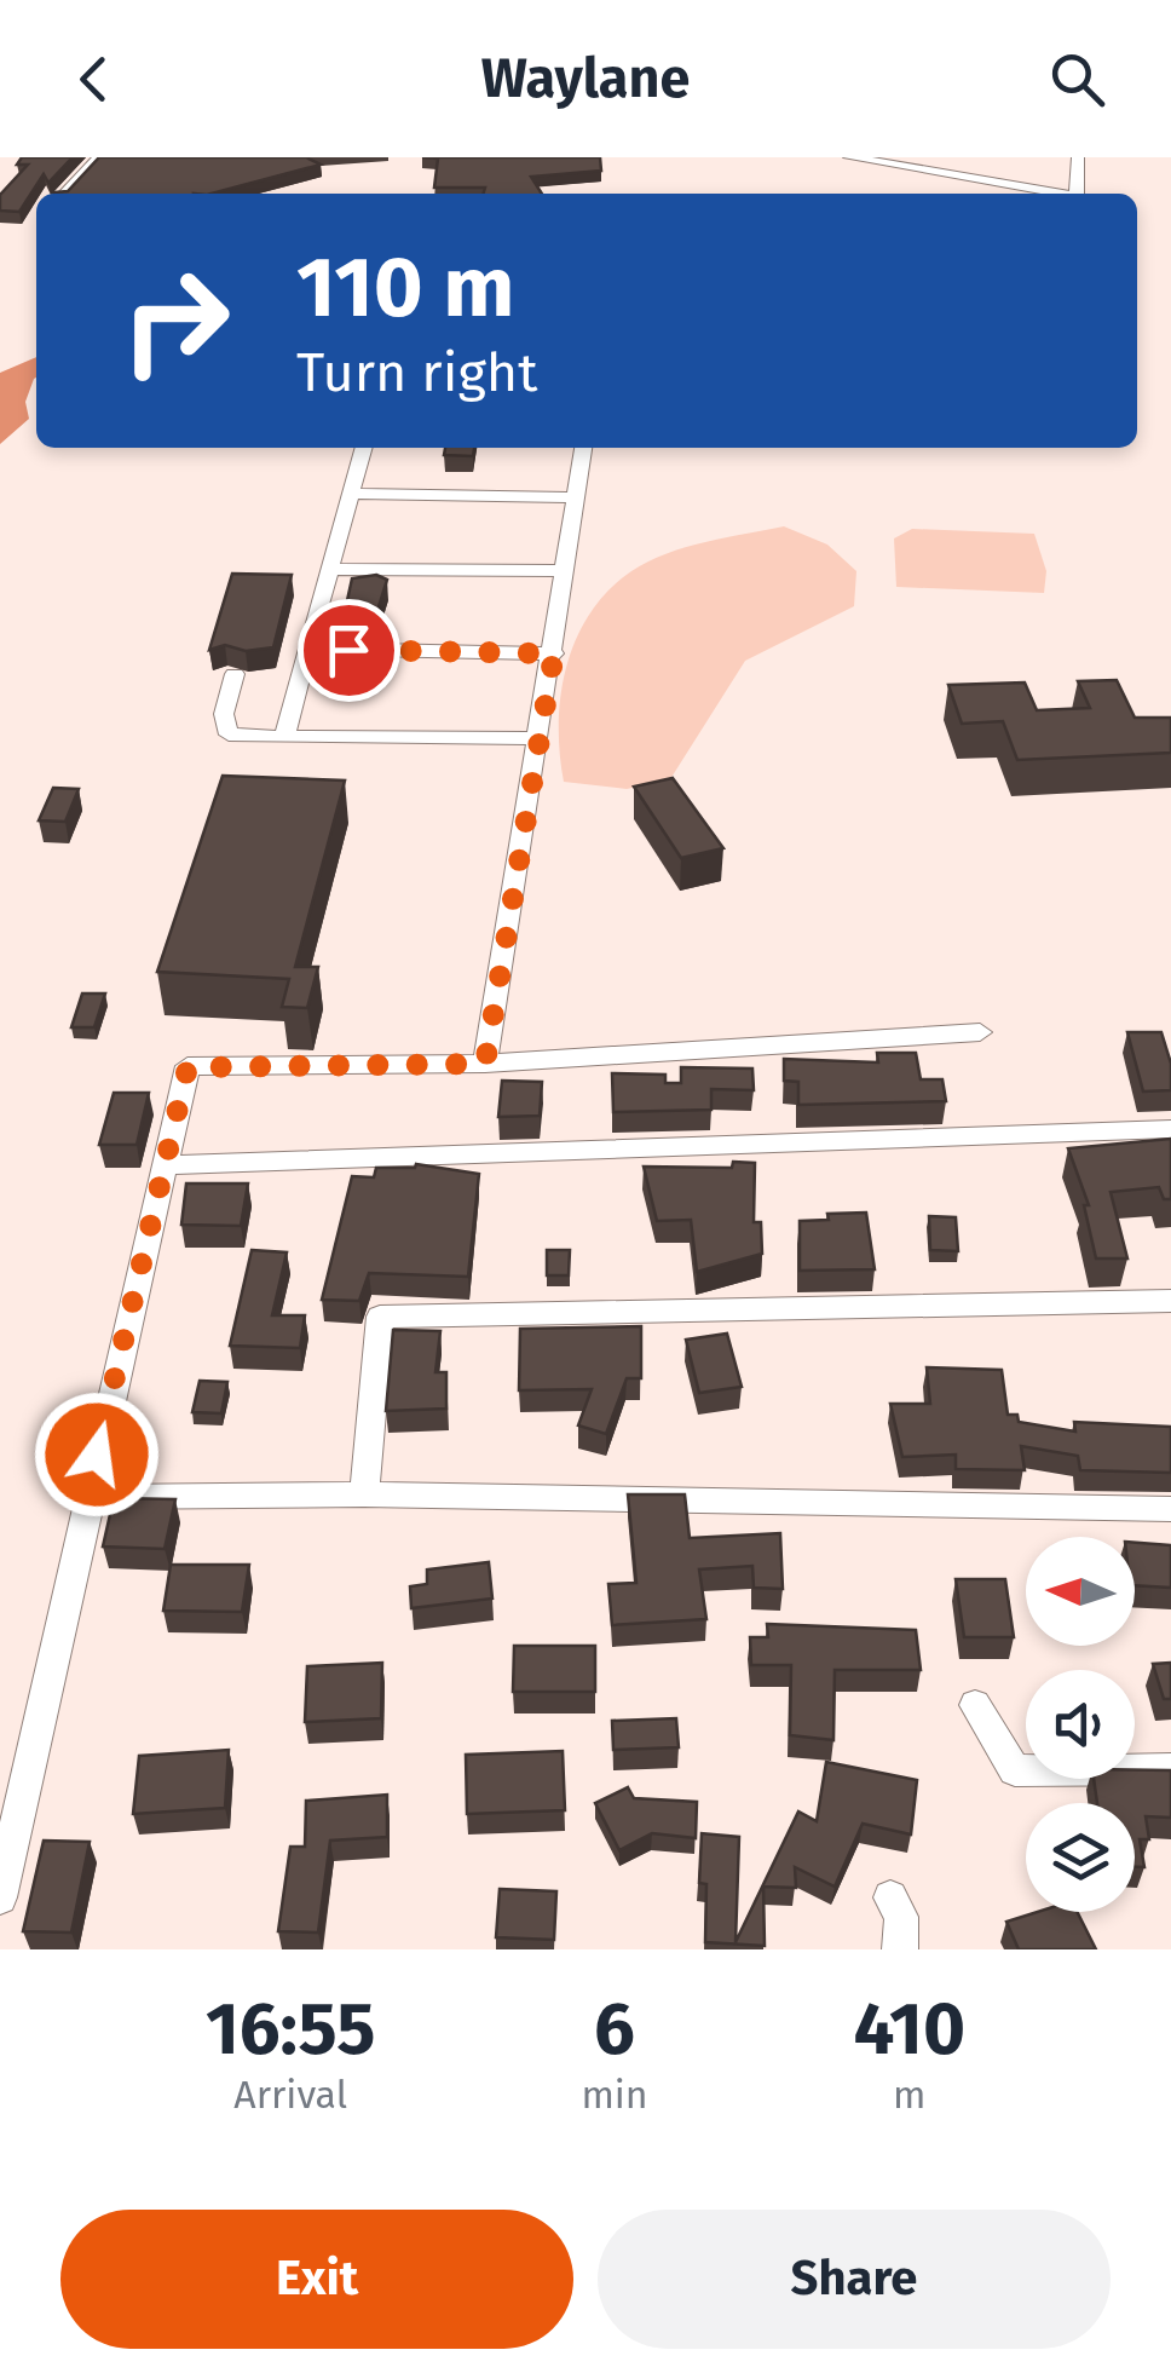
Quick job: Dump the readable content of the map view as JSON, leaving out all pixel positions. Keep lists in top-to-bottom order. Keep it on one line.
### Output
{"north":"left","page":{"header":"Waylane","turn":["110 m","Turn right"],"eta":["16:55","Arrival","6","min","410","m"],"buttons":["Exit","Share"]}}
